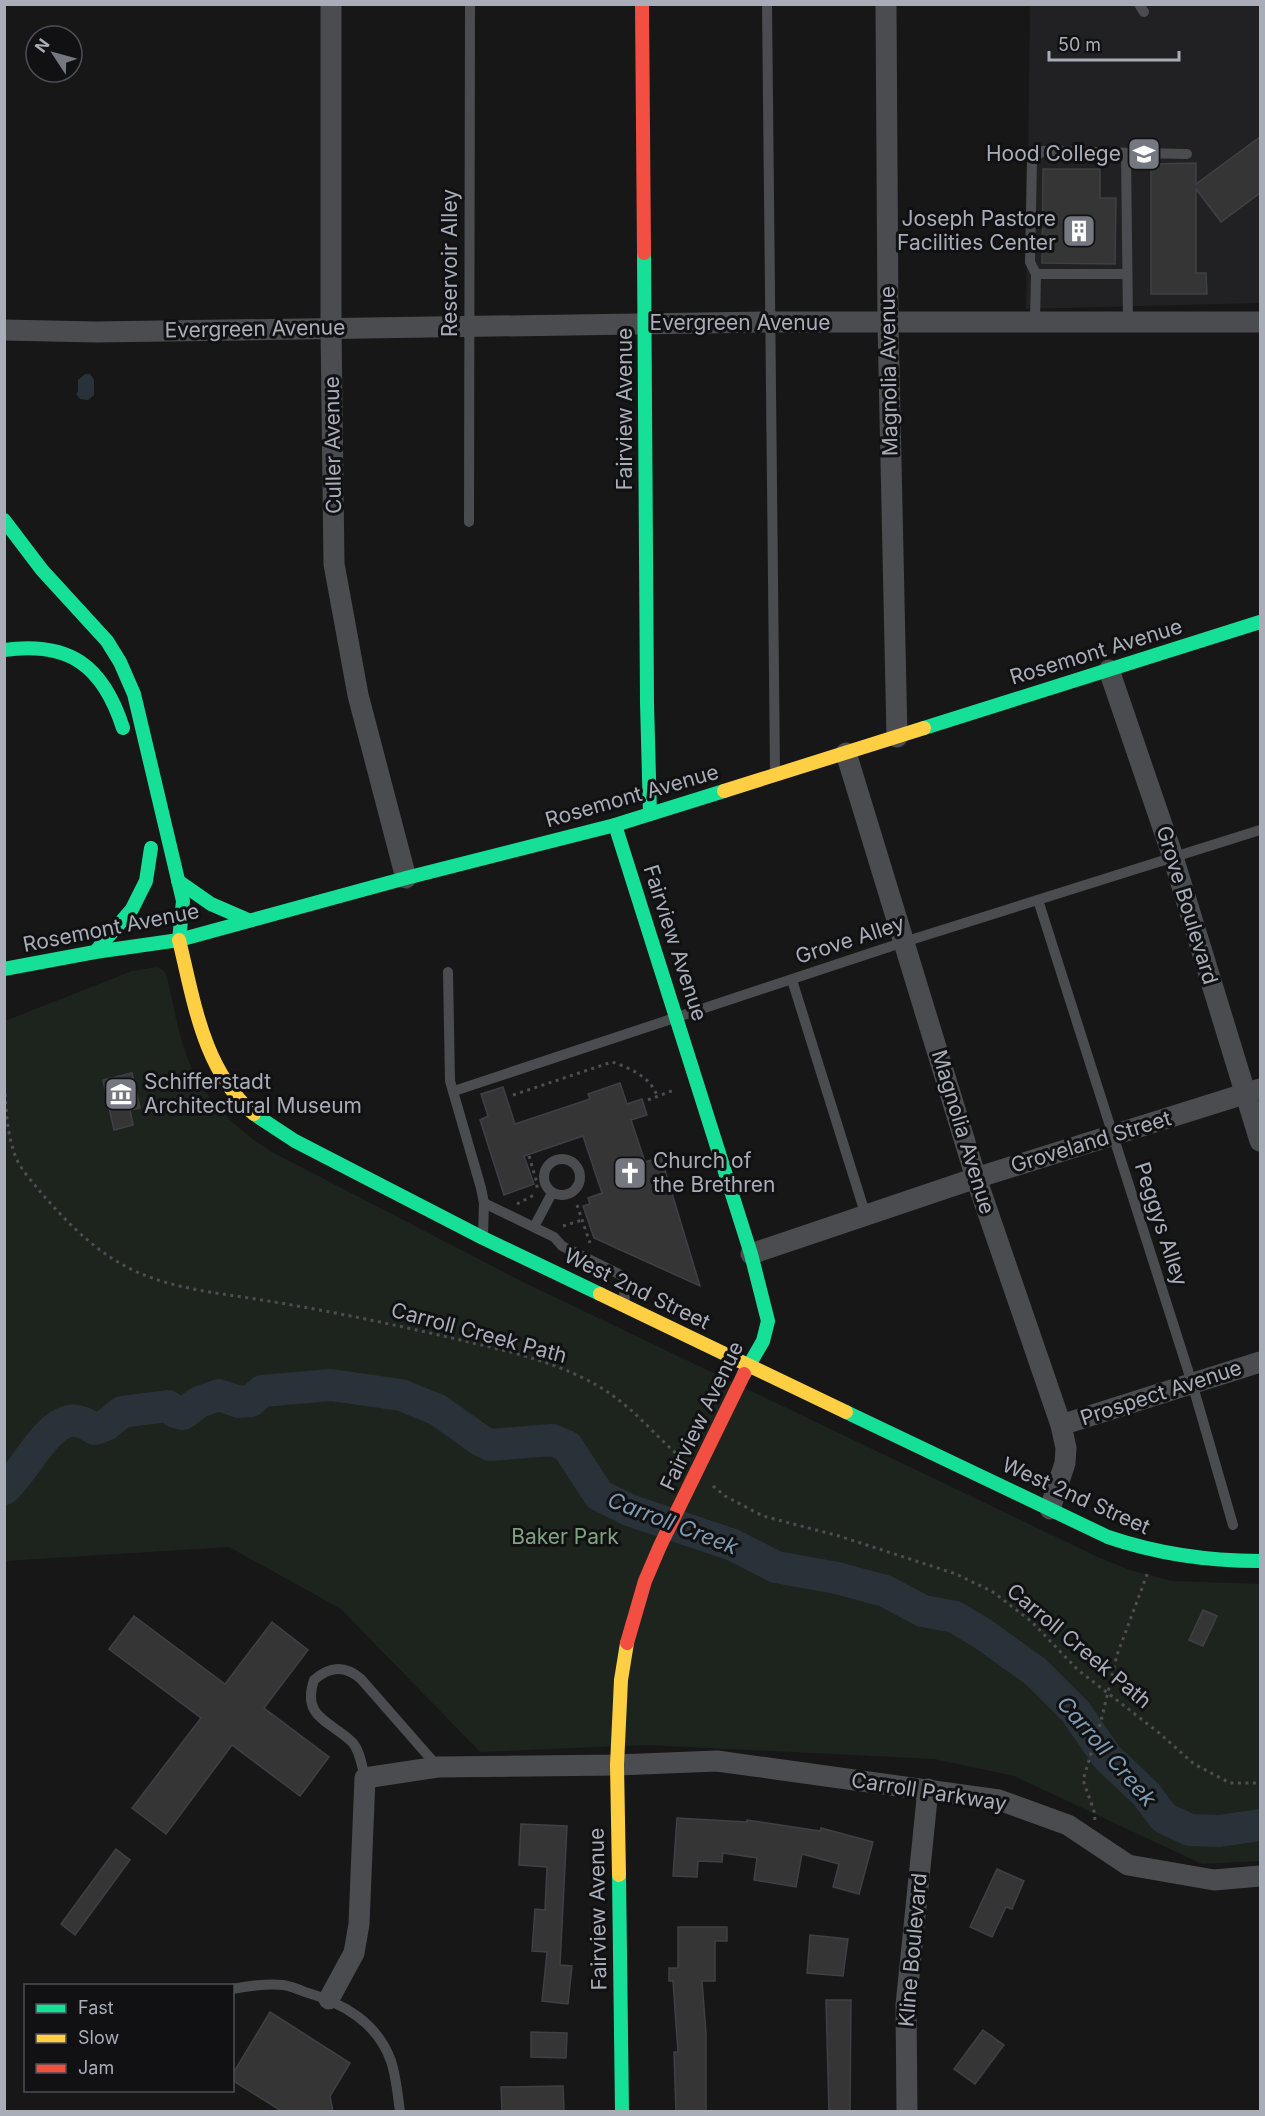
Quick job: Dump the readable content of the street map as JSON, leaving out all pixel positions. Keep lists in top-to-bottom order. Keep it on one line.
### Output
{"streets":{"main road":["Fairview Avenue","Rosemont Avenue","West 2nd Street"],"street":["Evergreen Avenue","Magnolia Avenue","Culler Avenue","Grove Boulevard","Groveland Street","Prospect Avenue","Carroll Parkway","Kline Boulevard"],"lane":["Reservoir Alley","Grove Alley","Peggys Alley"],"path":["Carroll Creek Path"]},"crossings":[["Reservoir Alley","Evergreen Avenue"],["Evergreen Avenue","Magnolia Avenue"],["Evergreen Avenue","Fairview Avenue"],["Evergreen Avenue","Culler Avenue"],["Magnolia Avenue","Rosemont Avenue"],["Magnolia Avenue","Grove Alley"],["Magnolia Avenue","Groveland Street"],["Magnolia Avenue","West 2nd Street"],["Magnolia Avenue","Prospect Avenue"],["Fairview Avenue","Rosemont Avenue"],["Fairview Avenue","Grove Alley"],["Fairview Avenue","Groveland Street"],["Fairview Avenue","West 2nd Street"],["Fairview Avenue","Carroll Creek Path"],["Fairview Avenue","Carroll Parkway"],["Culler Avenue","Rosemont Avenue"],["Rosemont Avenue","Grove Boulevard"],["Rosemont Avenue","West 2nd Street"],["Grove Boulevard","Grove Alley"],["Grove Boulevard","Groveland Street"],["Grove Alley","Peggys Alley"],["Groveland Street","Peggys Alley"],["Peggys Alley","Prospect Avenue"],["Carroll Parkway","Kline Boulevard"]],"water":["Carroll Creek"],"parks":["Baker Park"],"places":{"school or university":["Hood College"],"building":["Joseph Pastore Facilities Center"],"museum":["Schifferstadt Architectural Museum"],"church":["Church of the Brethren"]},"legend":["Fast","Slow","Jam"],"scale_bar":"50 m","north":"top left"}
